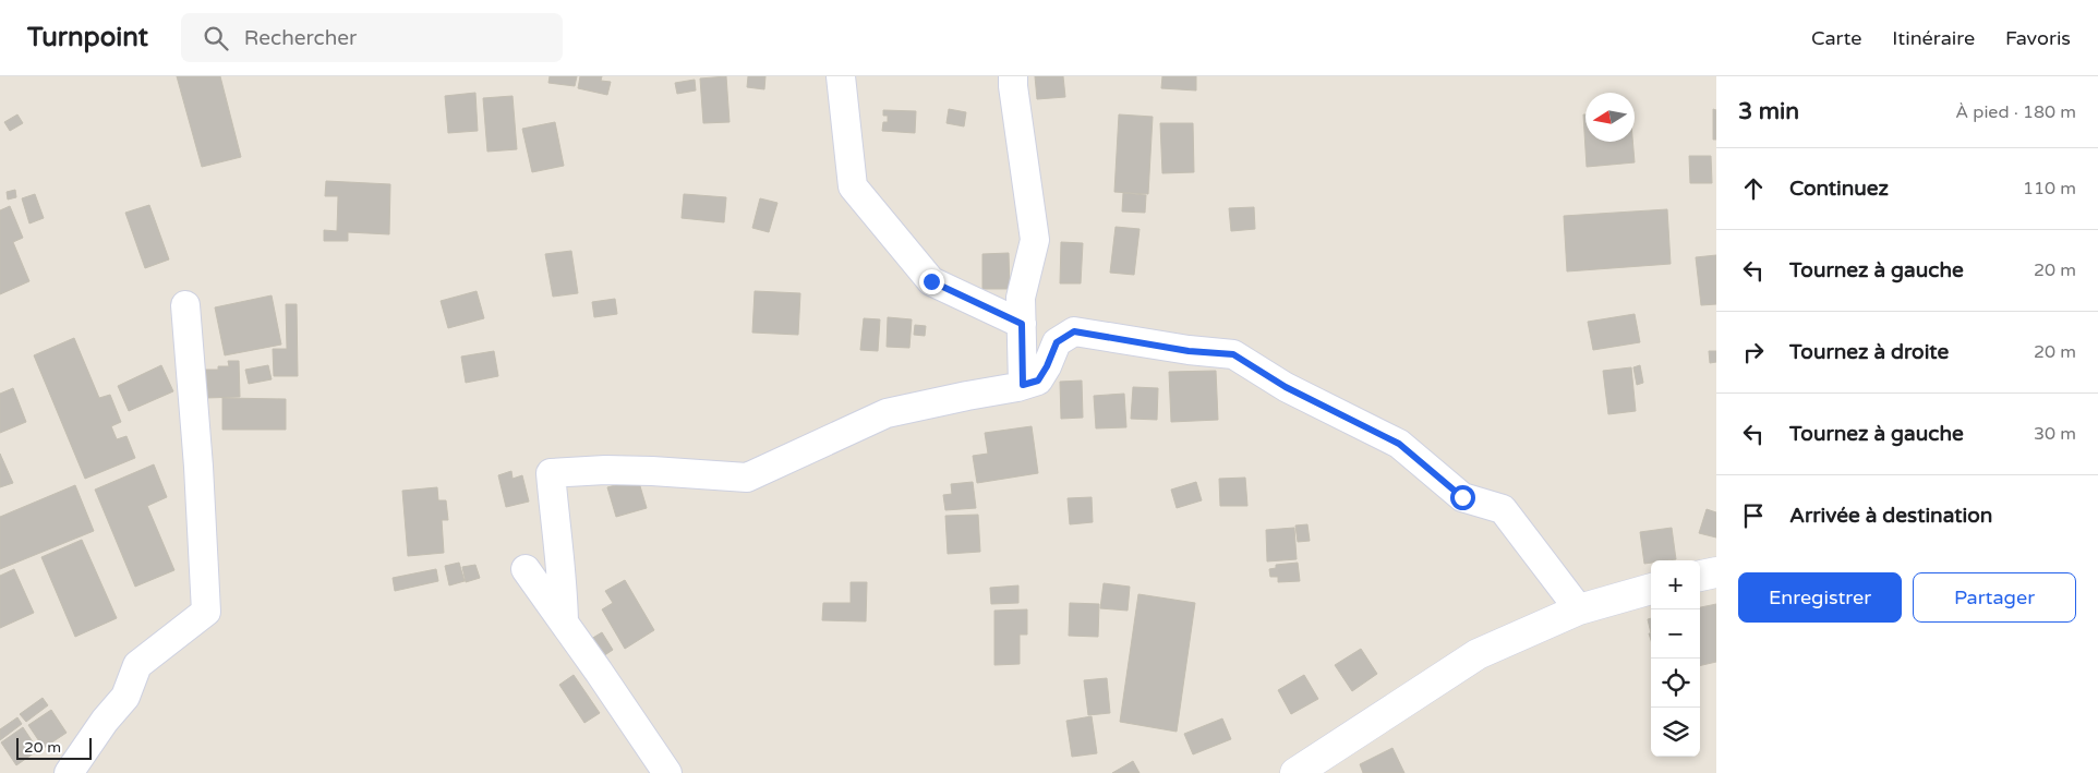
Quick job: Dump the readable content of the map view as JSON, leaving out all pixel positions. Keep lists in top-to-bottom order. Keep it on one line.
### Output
{"scale_bar":"20 m","north":"left","page":{"header":"Turnpoint","search":"Rechercher","nav":["Carte","Itinéraire","Favoris"],"heading":["3 min","À pied · 180 m"],"list":[["Continuez","110 m"],["Tournez à gauche","20 m"],["Tournez à droite","20 m"],["Tournez à gauche","30 m"],"Arrivée à destination"],"buttons":["Enregistrer","Partager"],"map_buttons":["+","−"],"scale":"20 m"}}
